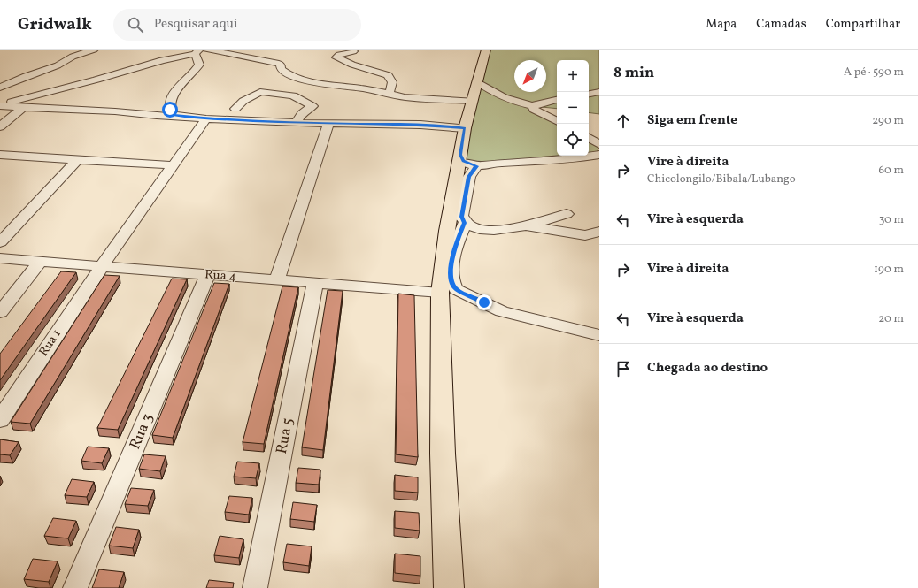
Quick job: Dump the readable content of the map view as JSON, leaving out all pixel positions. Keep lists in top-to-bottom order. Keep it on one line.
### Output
{"streets":{"street":["Rua 4","Rua 1","Rua 3","Rua 5"]},"crossings":[["Rua 4","Rua 1"],["Rua 4","Rua 3"],["Rua 4","Rua 5"]],"north":"bottom left","page":{"header":"Gridwalk","search":"Pesquisar aqui","nav":["Mapa","Camadas","Compartilhar"],"heading":["8 min","A pé · 590 m"],"map_buttons":["+","−"],"list":[["Siga em frente","290 m"],["Vire à direita","Chicolongilo/Bibala/Lubango","60 m"],["Vire à esquerda","30 m"],["Vire à direita","190 m"],["Vire à esquerda","20 m"],"Chegada ao destino"]}}
